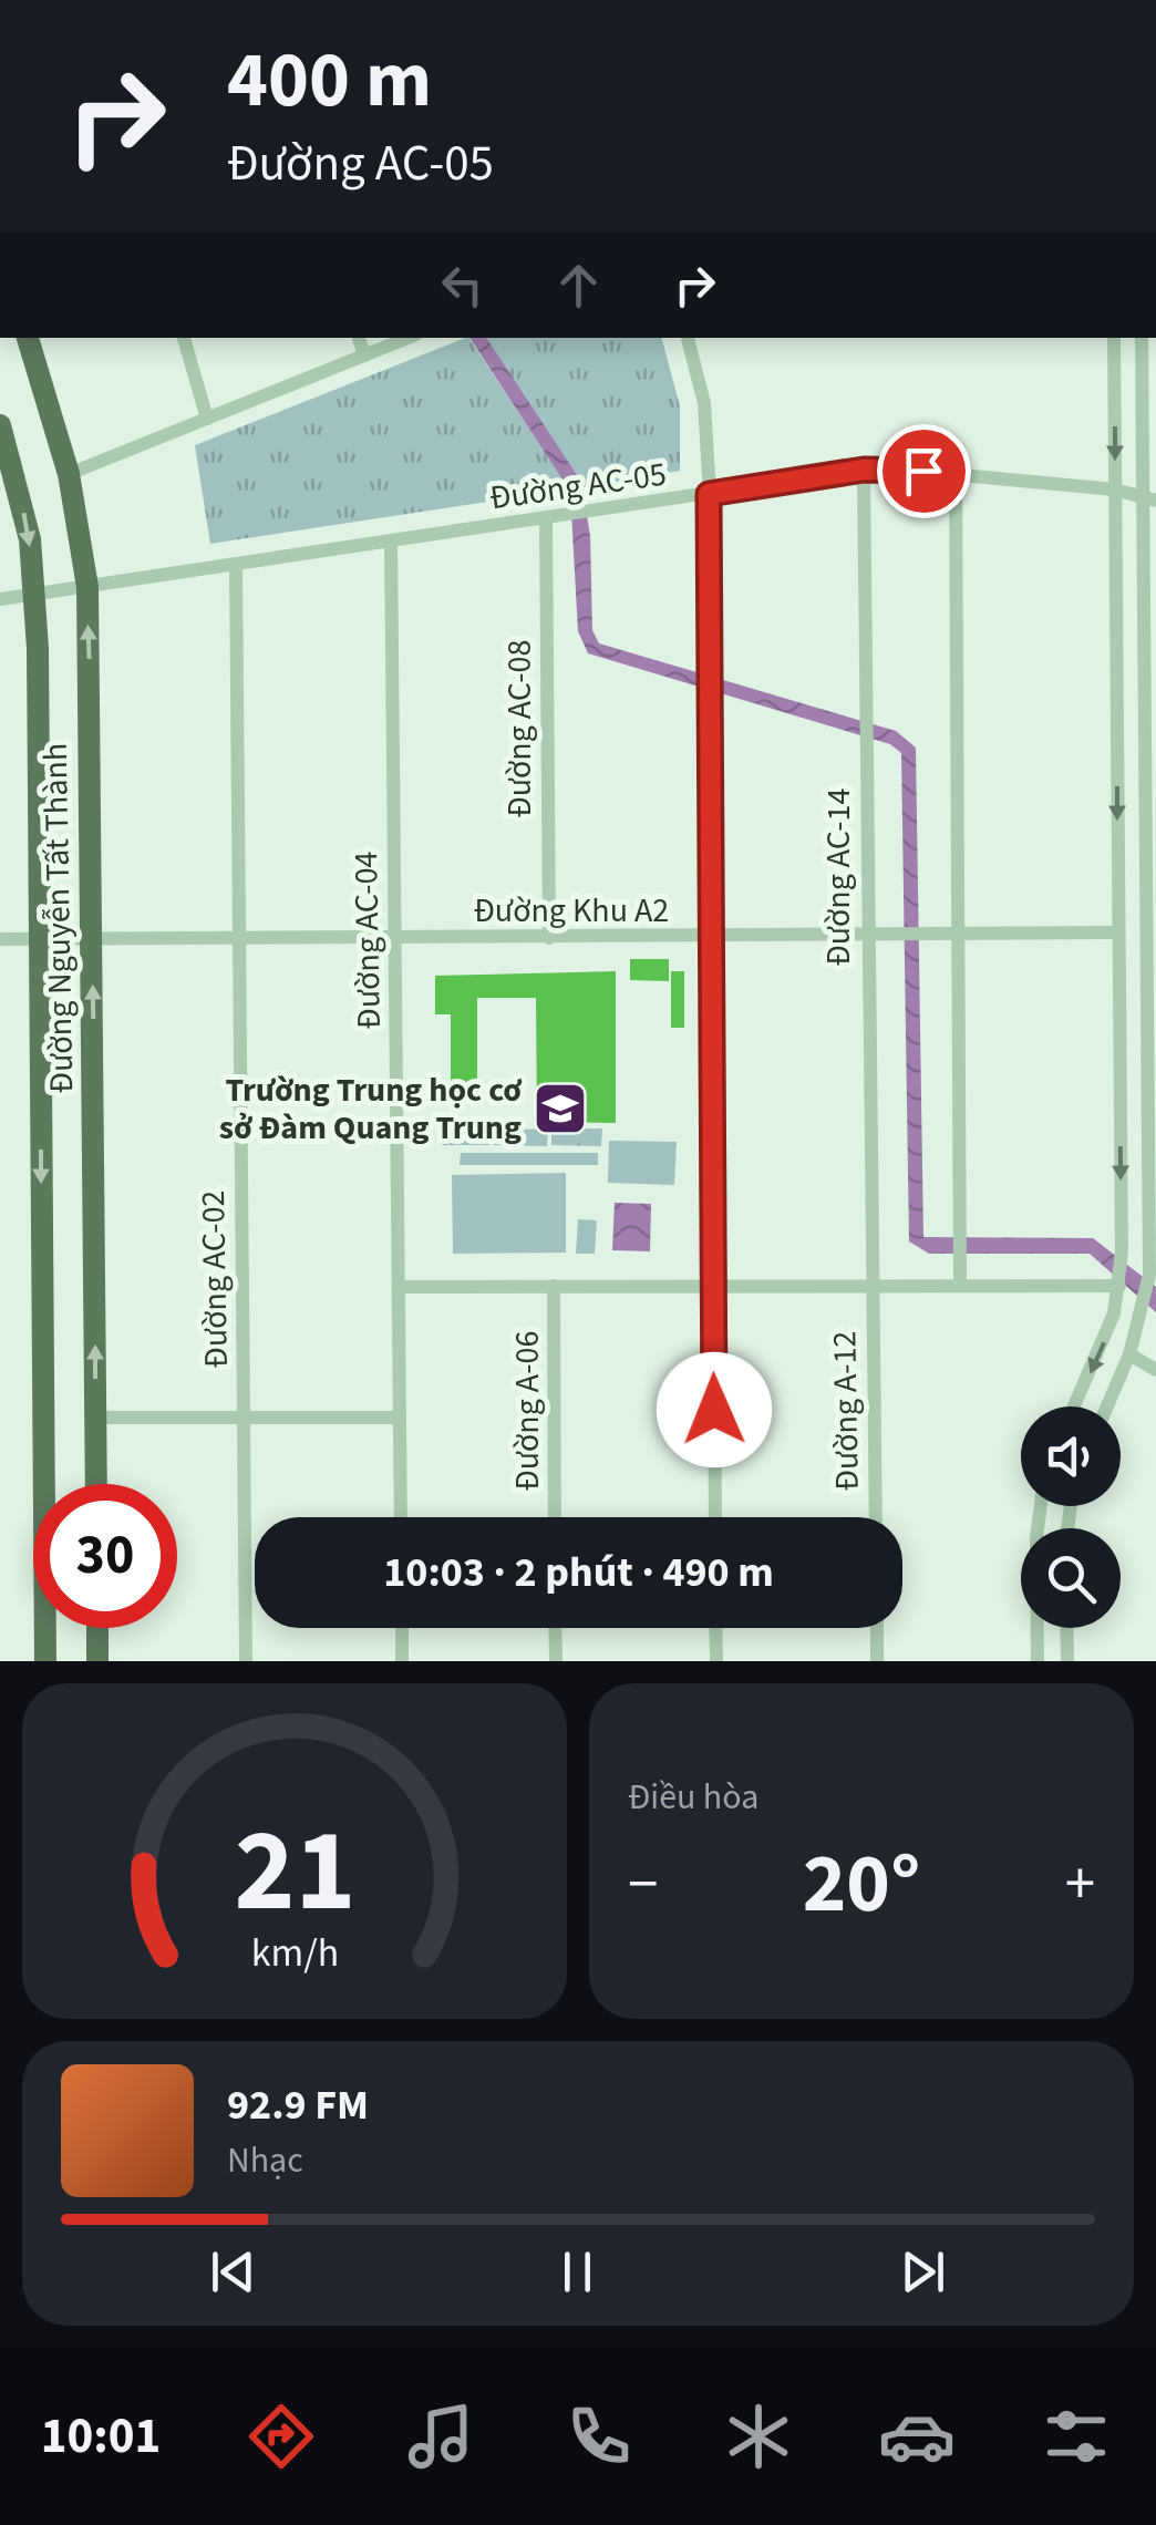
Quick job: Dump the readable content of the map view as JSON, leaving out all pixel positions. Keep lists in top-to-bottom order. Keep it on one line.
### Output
{"streets":{"main road":["Đường Nguyễn Tất Thành"],"street":["Đường AC-05","Đường AC-08","Đường AC-14","Đường Khu A2","Đường AC-04","Đường AC-02","Đường A-06","Đường A-12"]},"crossings":[["Đường AC-05","Đường AC-08"],["Đường AC-05","Đường AC-14"],["Đường AC-05","Đường Nguyễn Tất Thành"],["Đường AC-05","Đường AC-04"],["Đường AC-05","Đường AC-02"],["Đường AC-08","Đường Khu A2"],["Đường AC-14","Đường Khu A2"],["Đường AC-14","Đường A-12"],["Đường Khu A2","Đường Nguyễn Tất Thành"],["Đường Khu A2","Đường AC-04"],["Đường Khu A2","Đường AC-02"]],"places":{"school or university":["Trường Trung học cơ sở Đàm Quang Trung"]},"page":{"turn":["400 m","Đường AC-05"],"limit":"30","trip":"10:03 · 2 phút · 490 m","tile":"Điều hòa","heat":["−","20°","+"],"song":["92.9 FM","Nhạc"],"tabs":"10:01","gauge":["21","km/h"]}}
